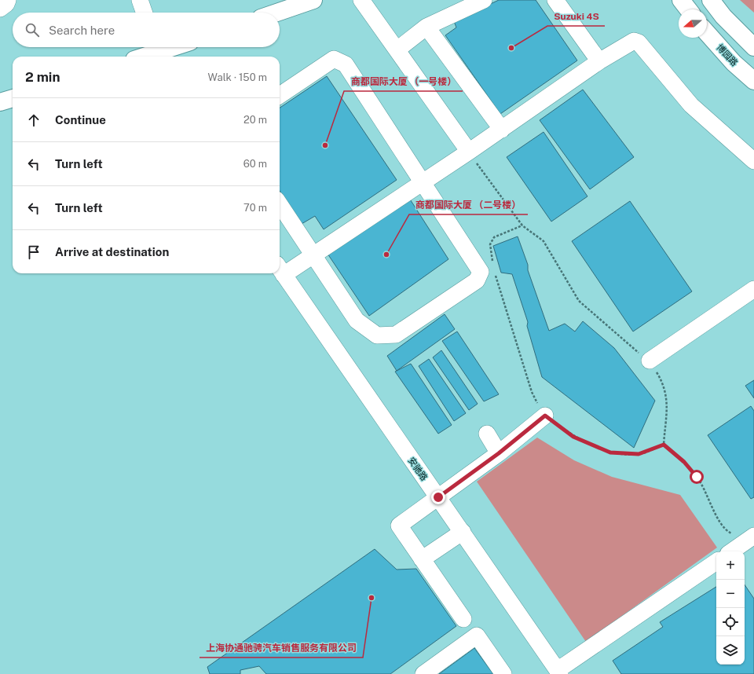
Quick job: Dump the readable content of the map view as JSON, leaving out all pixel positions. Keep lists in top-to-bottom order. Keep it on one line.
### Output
{"streets":{"main road":["博园路"],"street":["安驰路"]},"places":["Suzuki 4S","商都国际大厦 （一号楼）","商都国际大厦 （二号楼）","上海协通驰骋汽车销售服务有限公司"],"north":"left","page":{"search":"Search here","heading":["2 min","Walk · 150 m"],"list":[["Continue","20 m"],["Turn left","60 m"],["Turn left","70 m"],"Arrive at destination"],"map_buttons":["+","−"]}}
